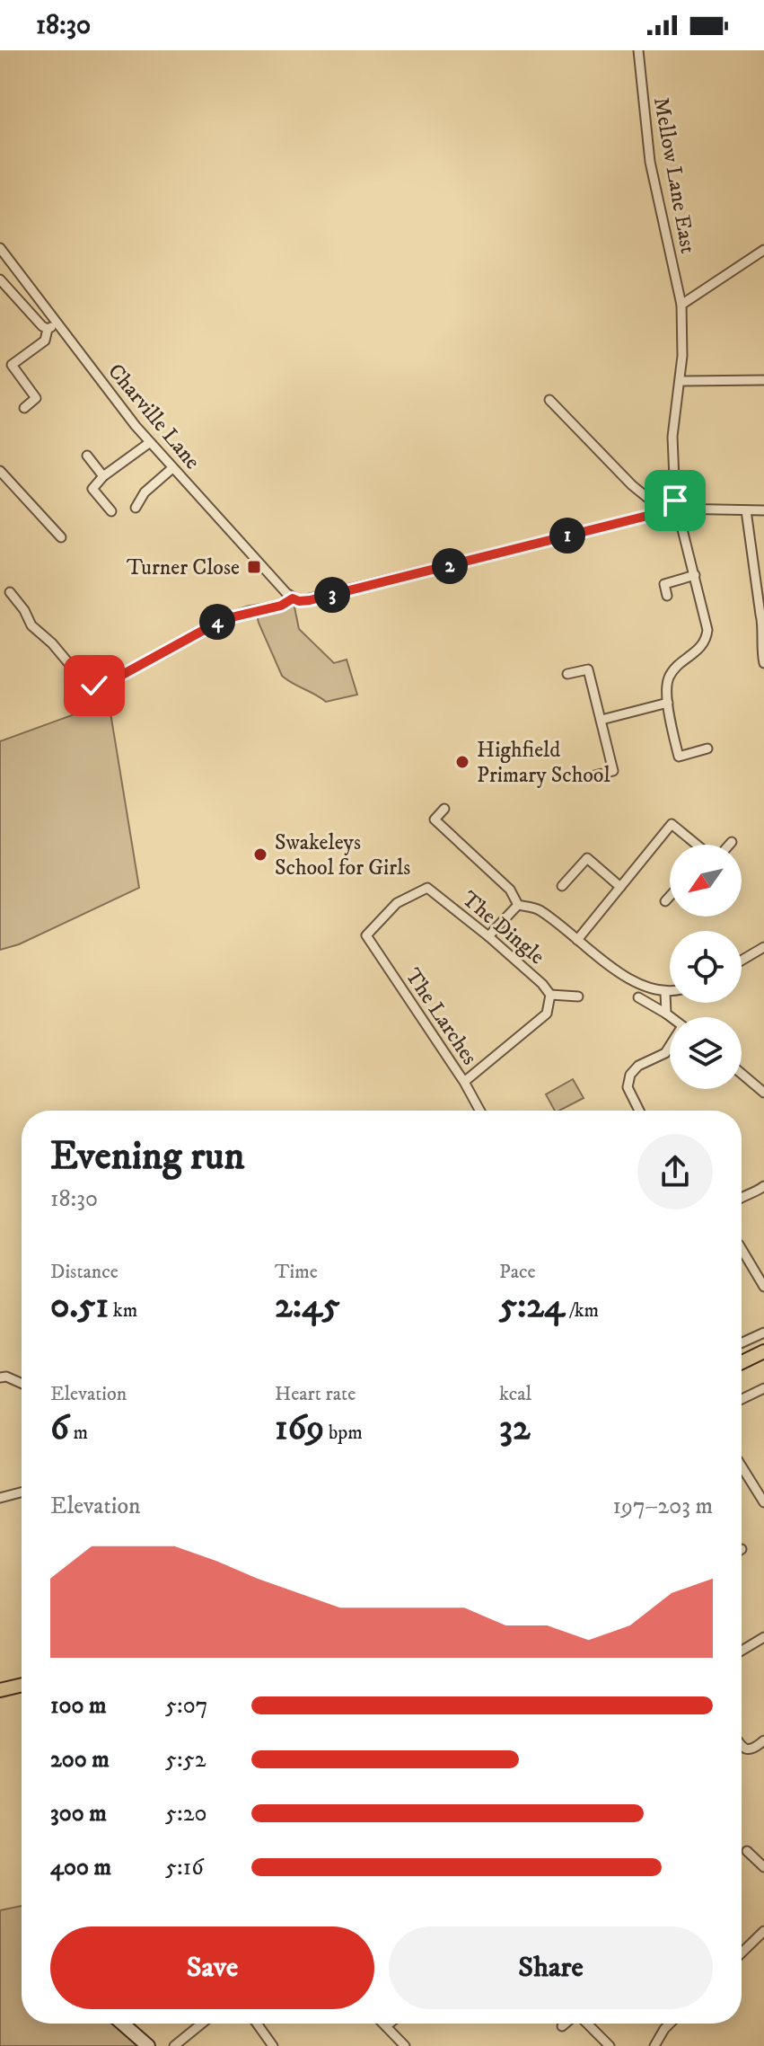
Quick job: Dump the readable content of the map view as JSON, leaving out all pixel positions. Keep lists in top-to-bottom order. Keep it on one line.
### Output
{"streets":{"street":["Mellow Lane East","Charville Lane","The Dingle","The Larches"]},"crossings":[["The Dingle","The Larches"]],"places":{"transit":["Turner Close"],"other":["Highfield Primary School","Swakeleys School for Girls"]},"north":"bottom left","page":{"status":"18:30","pins":["1","2","3","4"],"heading":["Evening run","18:30"],"stats":[["Distance","0.51 km"],["Time","2:45"],["Pace","5:24 /km"],["Elevation","6 m"],["Heart rate","169 bpm"],["kcal","32"]],"chart":["Elevation","197–203 m"],"list":[{"name":"100 m","note":"5:07"},{"name":"200 m","note":"5:52"},{"name":"300 m","note":"5:20"},{"name":"400 m","note":"5:16"}],"buttons":["Save","Share"]}}
